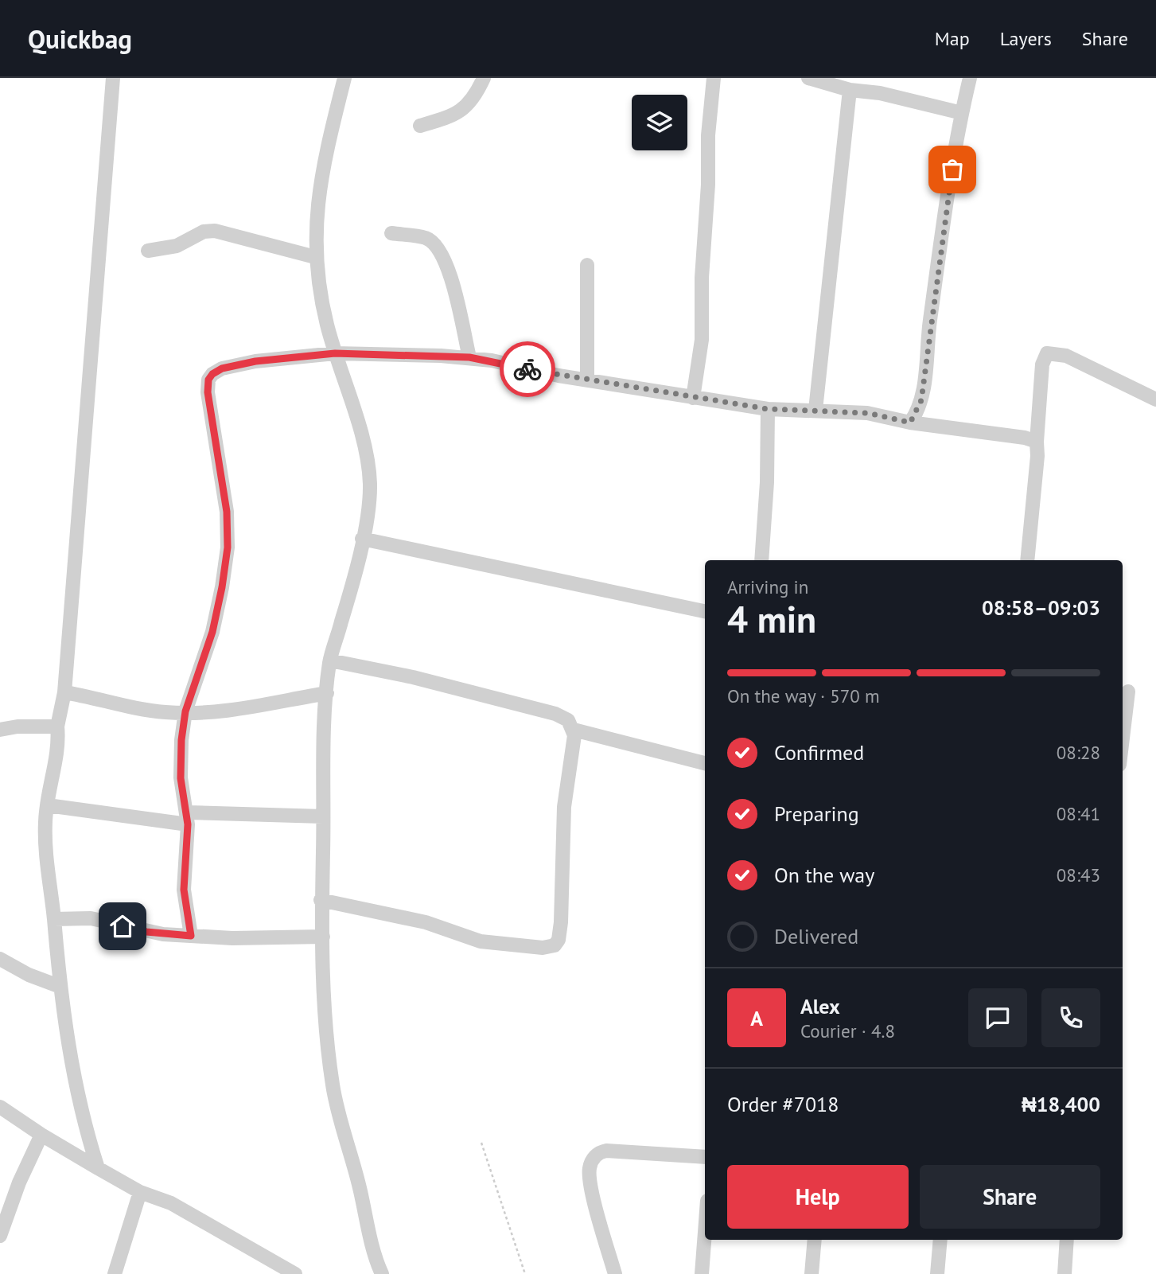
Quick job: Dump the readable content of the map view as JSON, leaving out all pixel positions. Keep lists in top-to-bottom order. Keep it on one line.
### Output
{"page":{"header":"Quickbag","nav":["Map","Layers","Share"],"heading":["4 min","Arriving in","08:58–09:03"],"panel":["Alex","Courier · 4.8","Order #7018","₦18,400"],"bar":"On the way · 570 m","list":[["Confirmed","08:28"],["Preparing","08:41"],["On the way","08:43"],"Delivered"],"round":"A","buttons":["Help","Share"]}}
